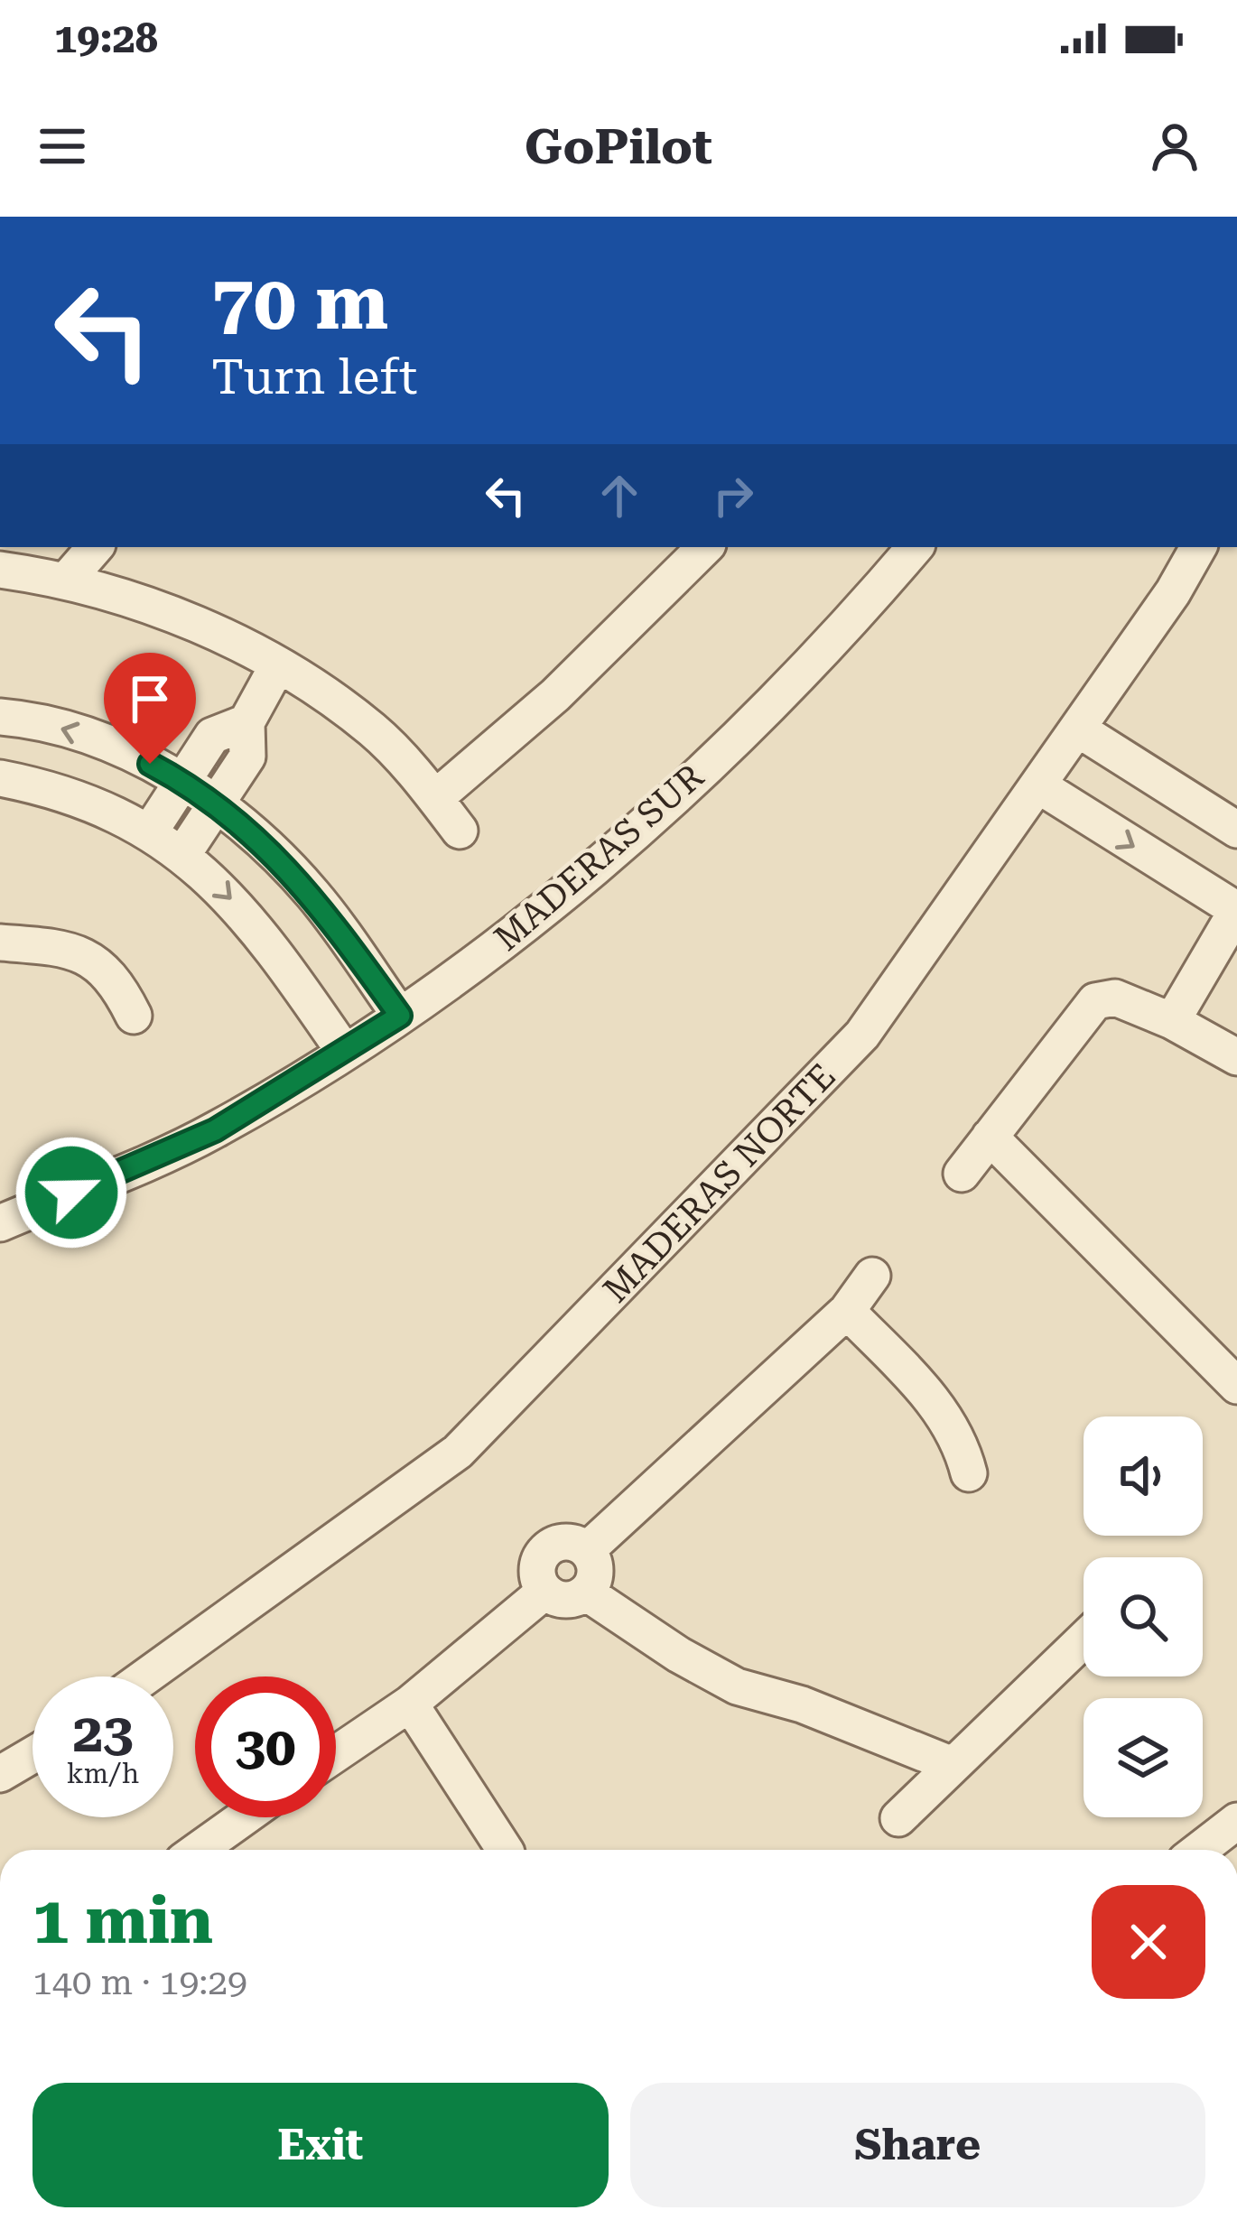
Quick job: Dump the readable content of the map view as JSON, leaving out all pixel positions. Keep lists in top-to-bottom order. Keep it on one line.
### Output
{"streets":{"street":["MADERAS SUR","MADERAS NORTE"]},"page":{"status":"19:28","header":"GoPilot","turn":["70 m","Turn left"],"speed":"23 km/h","limit":"30","heading":["1 min","140 m · 19:29"],"buttons":["Exit","Share"]}}
